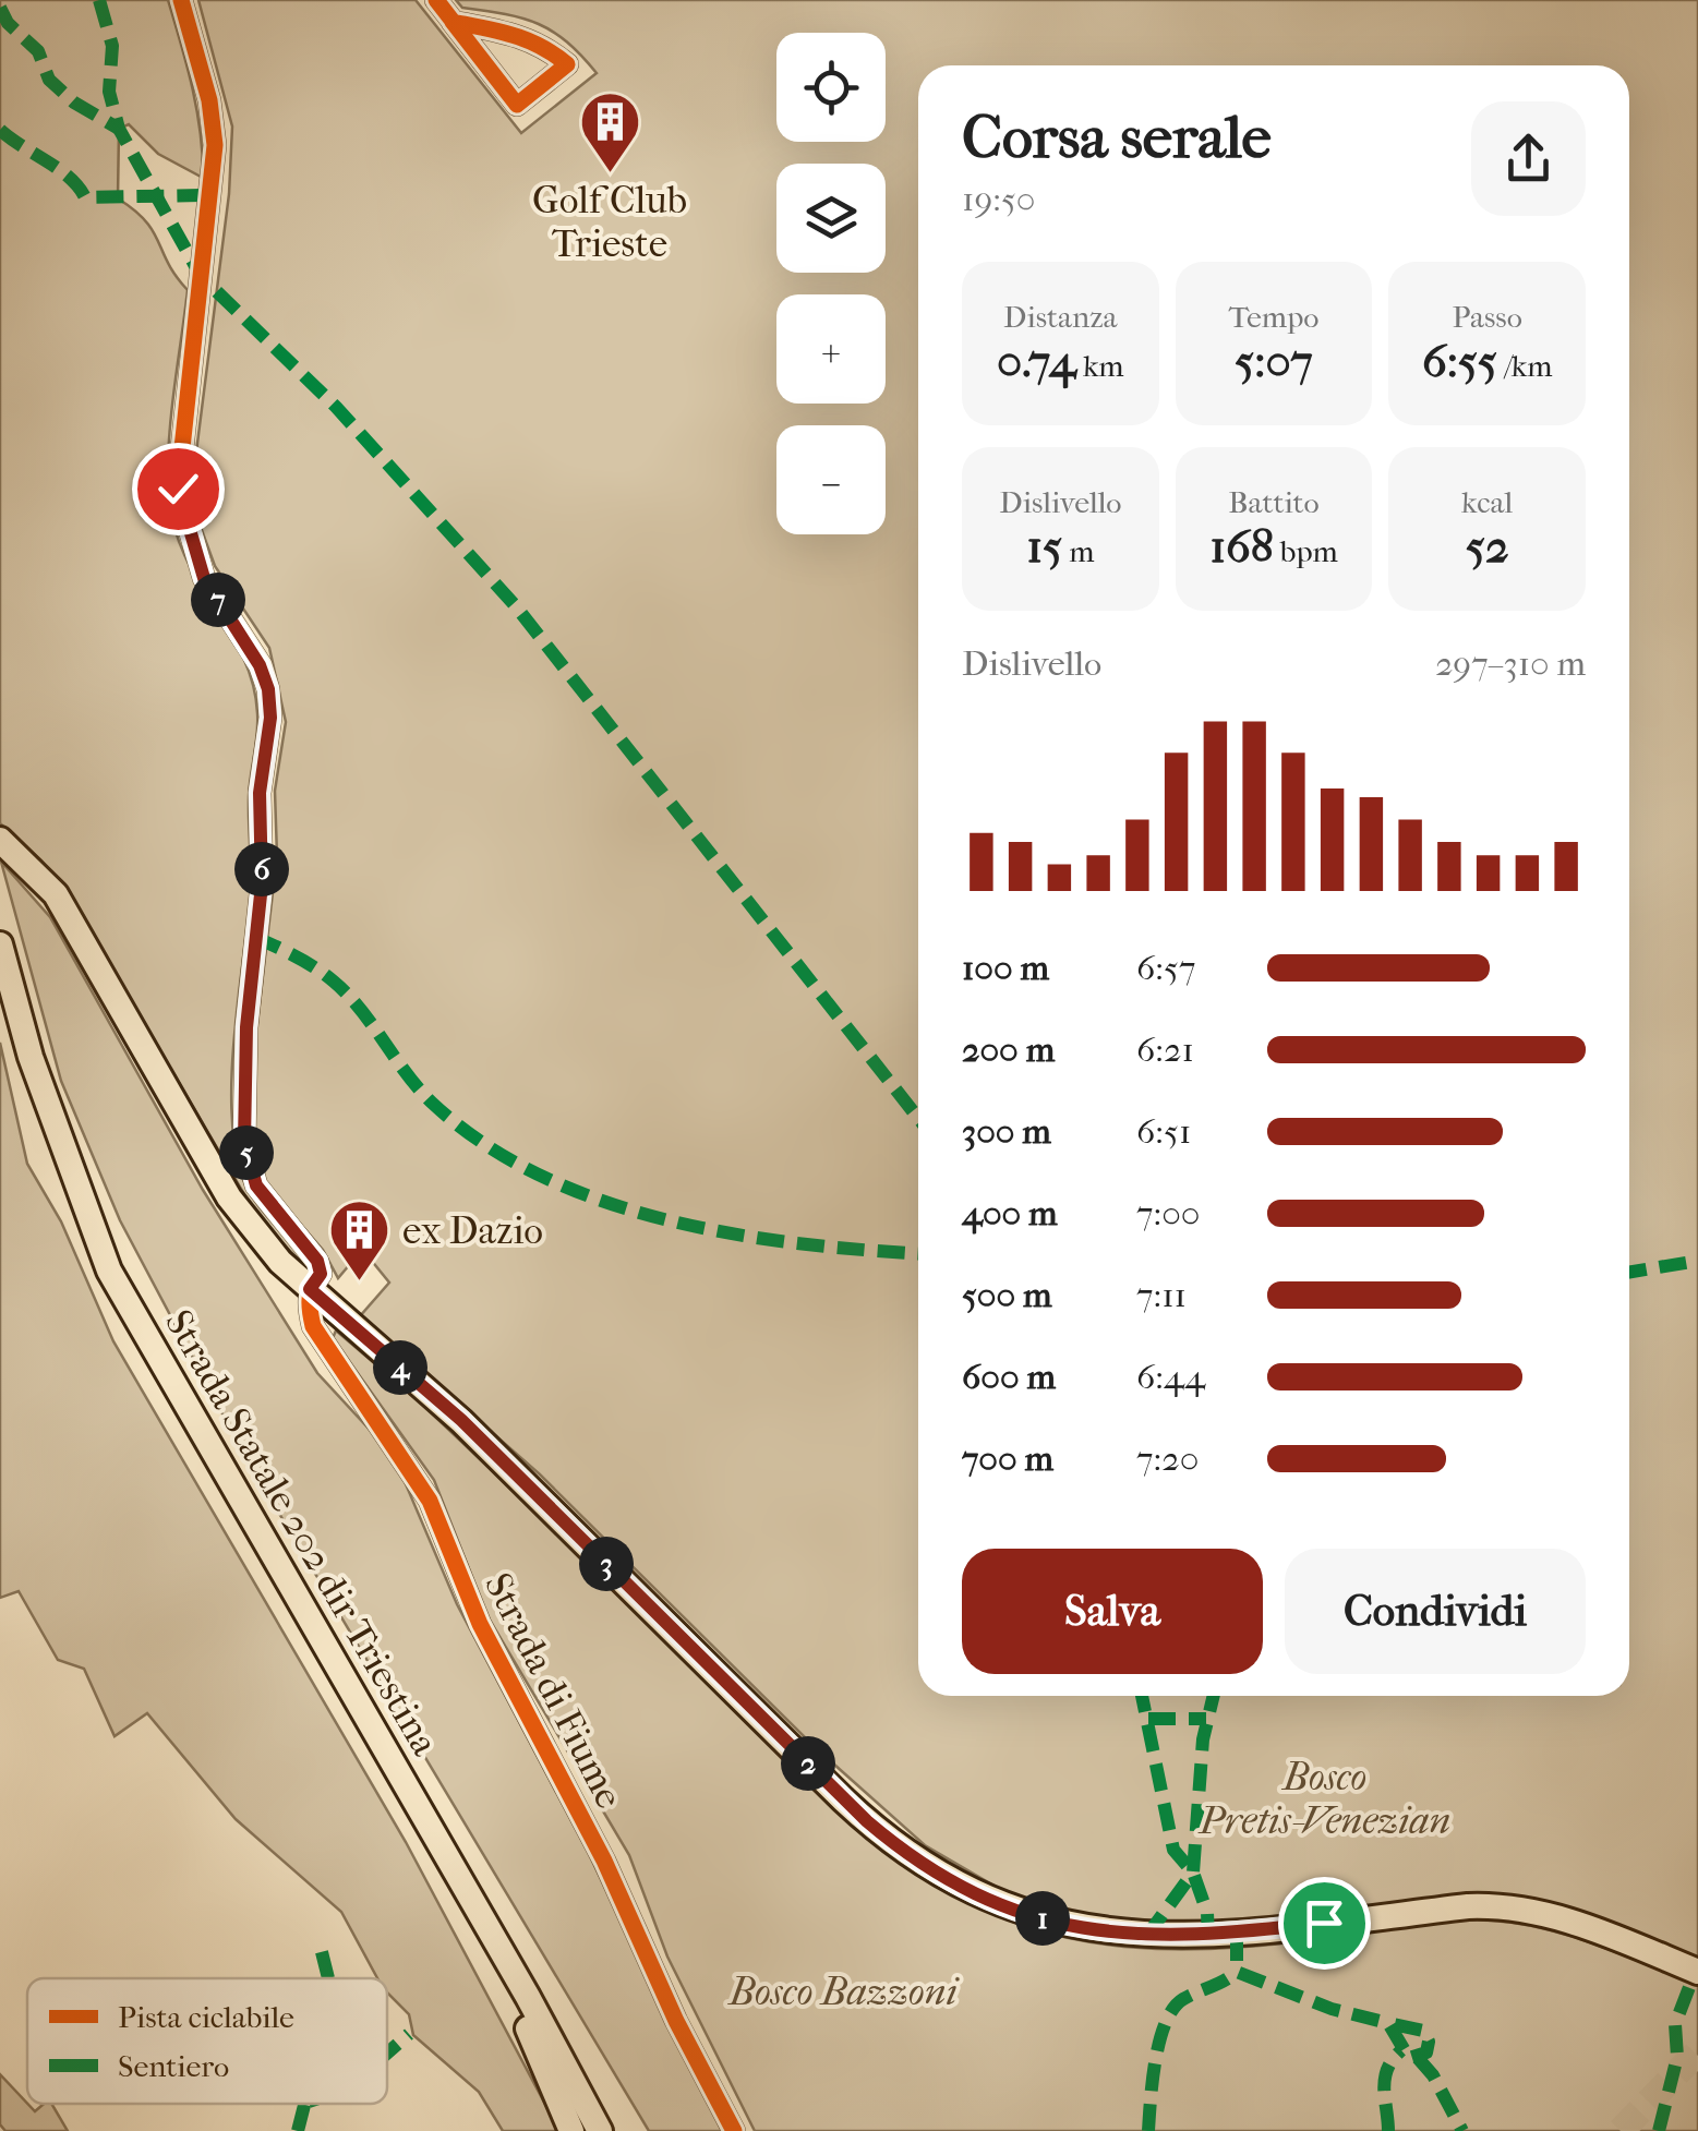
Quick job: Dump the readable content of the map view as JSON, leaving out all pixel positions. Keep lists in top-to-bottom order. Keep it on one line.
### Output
{"streets":{"main road":["Strada Statale 202 dir Triestina"],"street":["Strada di Fiume"]},"parks":["Bosco Pretis-Venezian","Bosco Bazzoni"],"places":{"building":["Golf Club Trieste","ex Dazio"]},"legend":["Pista ciclabile","Sentiero"],"page":{"map_buttons":["+","−"],"heading":["Corsa serale","19:50"],"stats":[["Distanza","0.74 km"],["Tempo","5:07"],["Passo","6:55 /km"],["Dislivello","15 m"],["Battito","168 bpm"],["kcal","52"]],"pins":["7","6","5","4","3","2","1"],"chart":["Dislivello","297–310 m"],"list":[{"name":"100 m","note":"6:57"},{"name":"200 m","note":"6:21"},{"name":"300 m","note":"6:51"},{"name":"400 m","note":"7:00"},{"name":"500 m","note":"7:11"},{"name":"600 m","note":"6:44"},{"name":"700 m","note":"7:20"}],"buttons":["Salva","Condividi"]}}
